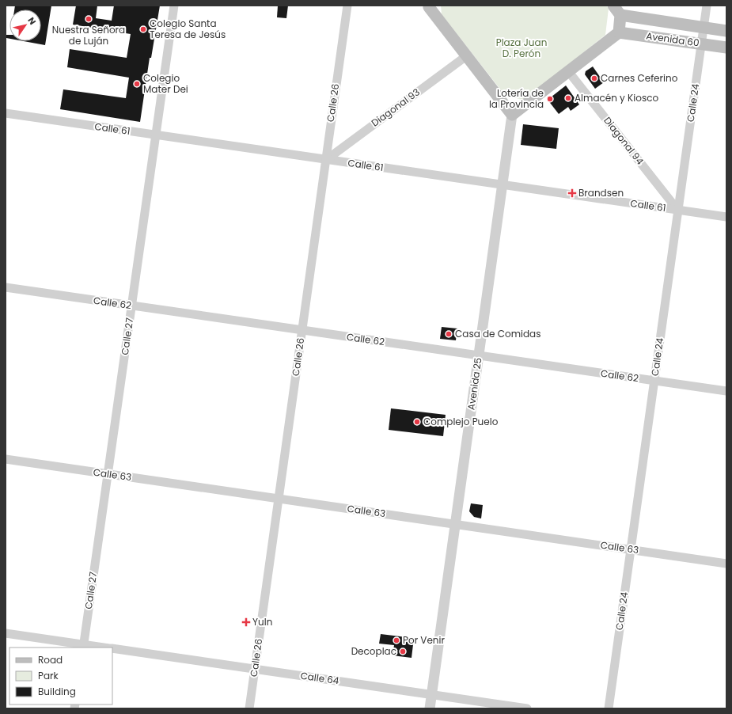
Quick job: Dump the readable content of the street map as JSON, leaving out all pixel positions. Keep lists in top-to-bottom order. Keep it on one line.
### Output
{"streets":{"main road":["Avenida 60"],"street":["Calle 26","Calle 24","Diagonal 93","Calle 61","Diagonal 94","Calle 62","Calle 27","Avenida 25","Calle 63","Calle 64"]},"crossings":[["Avenida 60","Calle 24"],["Calle 26","Diagonal 93"],["Calle 26","Calle 61"],["Calle 26","Calle 62"],["Calle 26","Calle 63"],["Calle 26","Calle 64"],["Calle 24","Calle 61"],["Calle 24","Diagonal 94"],["Calle 24","Calle 62"],["Calle 24","Calle 63"],["Diagonal 93","Calle 61"],["Calle 61","Diagonal 94"],["Calle 61","Calle 27"],["Calle 61","Avenida 25"],["Calle 62","Calle 27"],["Calle 62","Avenida 25"],["Calle 27","Calle 63"],["Calle 27","Calle 64"],["Avenida 25","Calle 63"],["Avenida 25","Calle 64"]],"parks":["Plaza Juan D. Perón"],"places":{"other":["Nuestra Señora de Luján","Colegio Santa Teresa de Jesús","Carnes Ceferino","Colegio Mater Dei","Almacén y Kiosco","Lotería de la Provincia","Casa de Comidas","Complejo Puelo","Por Venir","Decoplac"],"health":["Brandsen","Yuln"]},"legend":["Road","Park","Building"],"north":"top right"}
